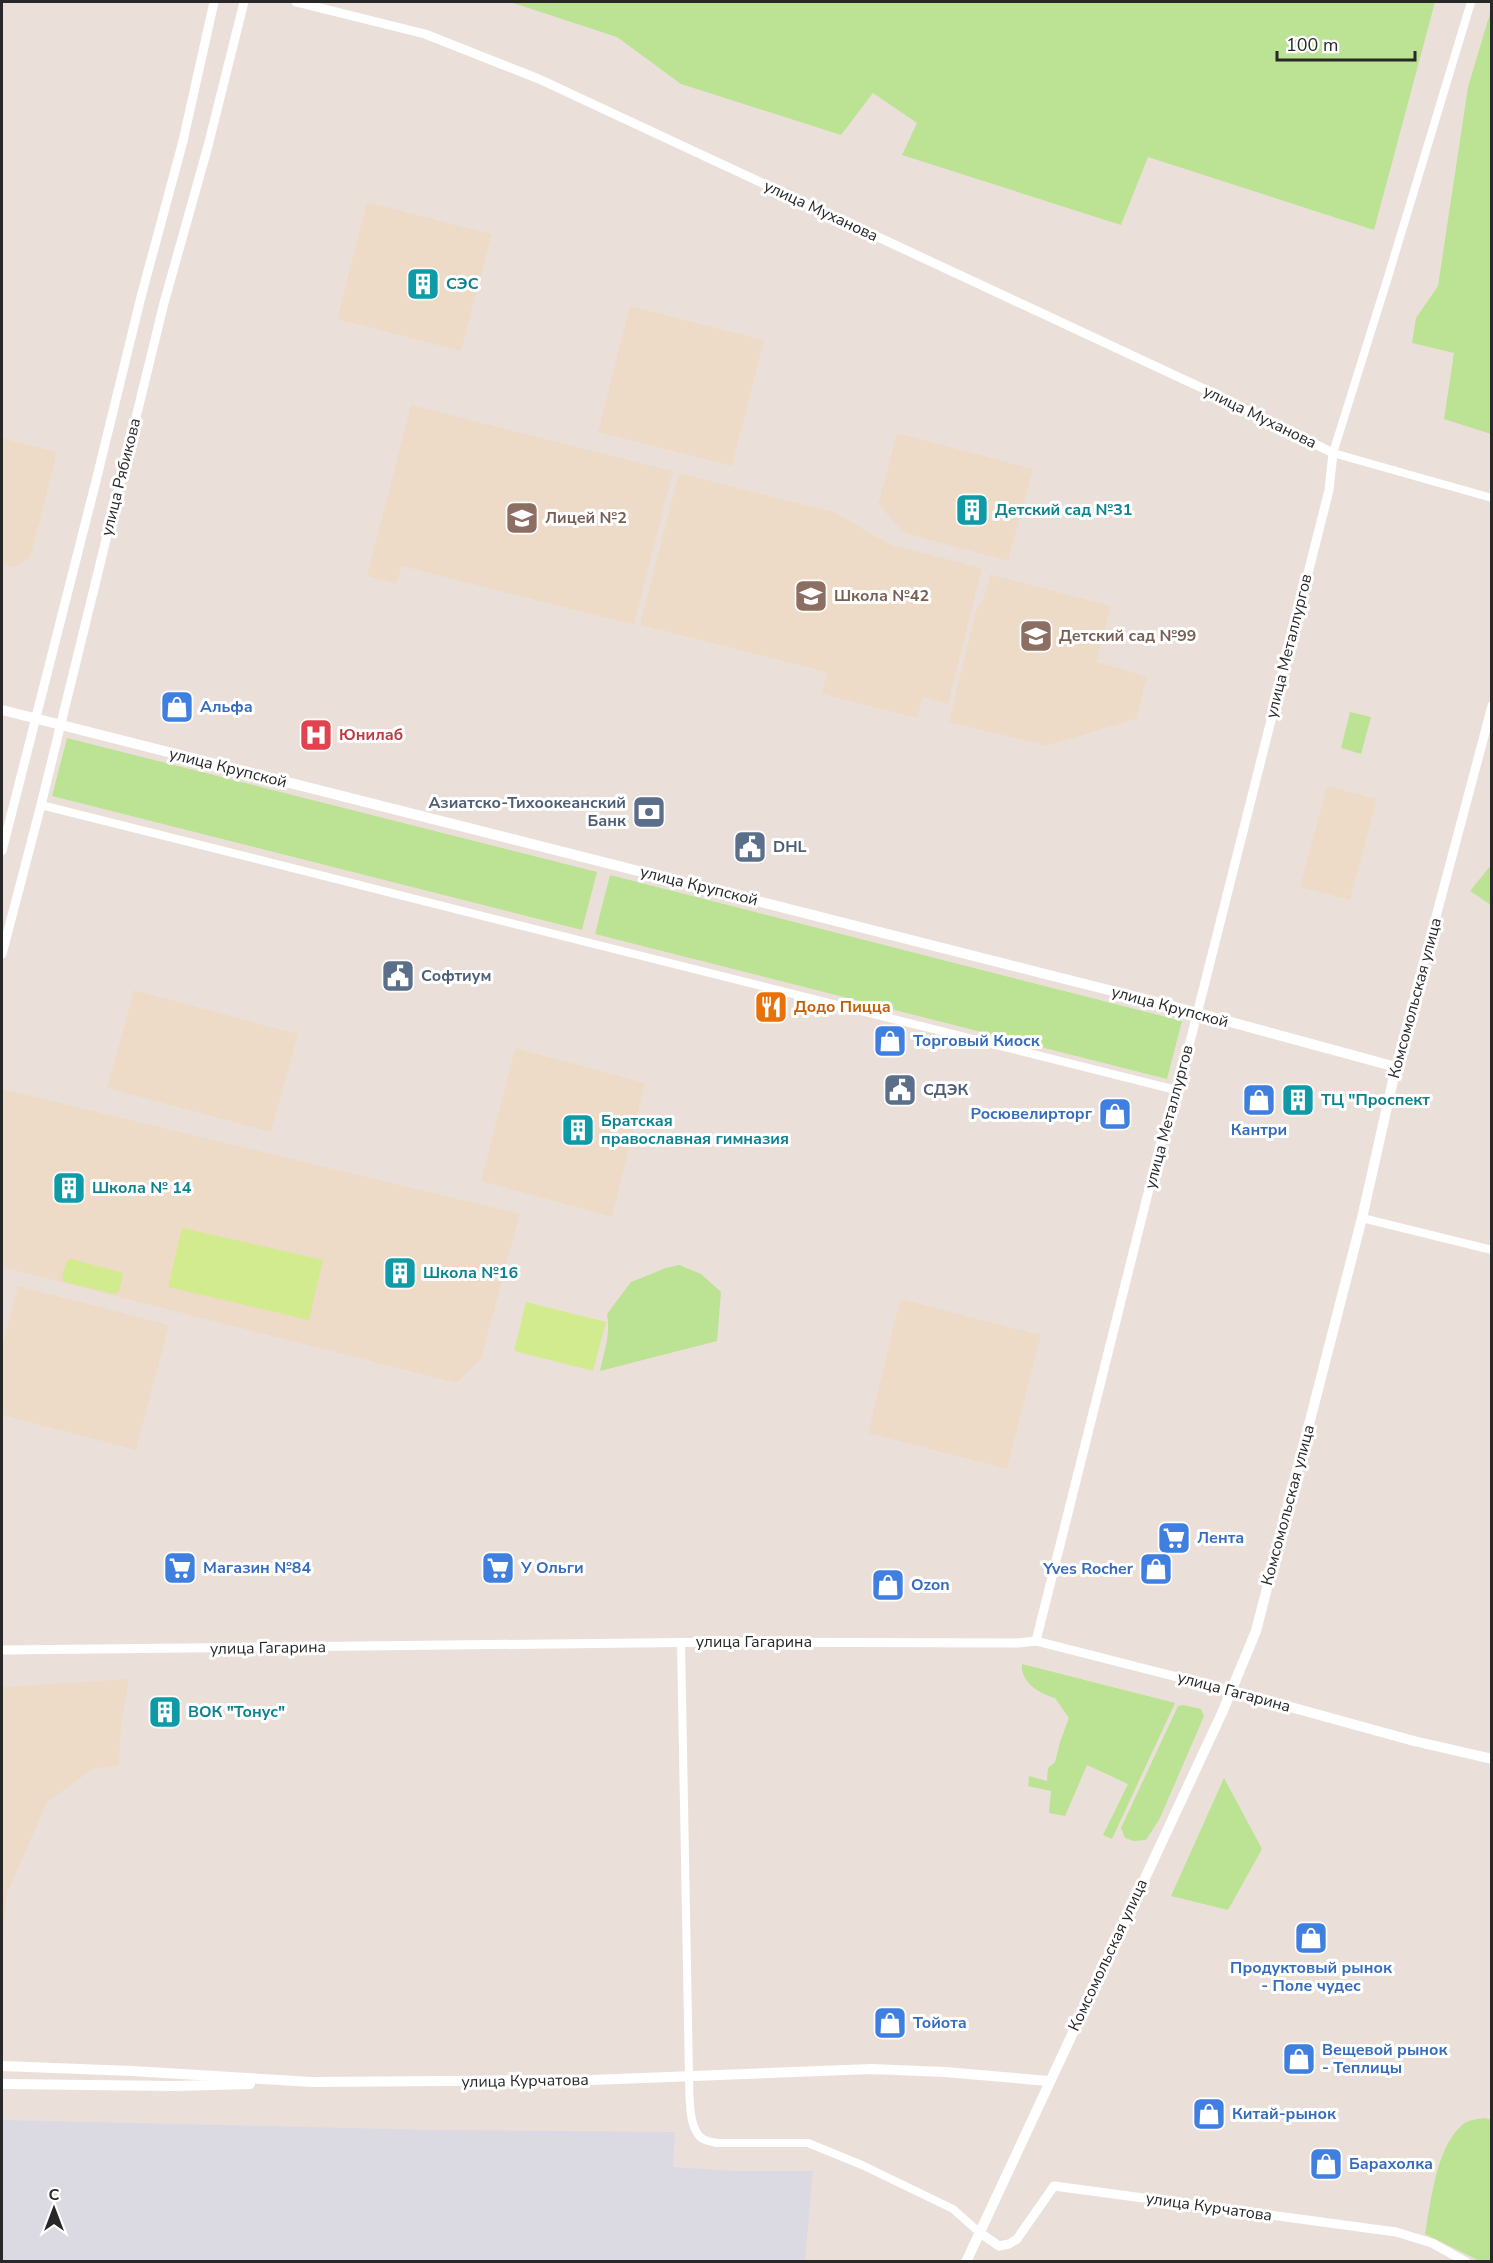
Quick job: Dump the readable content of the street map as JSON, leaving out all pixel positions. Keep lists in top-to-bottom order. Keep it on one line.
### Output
{"streets":{"main road":["улица Крупской","Комсомольская улица","улица Гагарина","улица Курчатова"],"street":["улица Муханова","улица Рябикова","улица Металлургов"]},"crossings":[["улица Муханова","улица Металлургов"],["улица Рябикова","улица Крупской"],["улица Металлургов","улица Крупской"],["улица Металлургов","улица Гагарина"],["улица Крупской","Комсомольская улица"],["Комсомольская улица","улица Гагарина"],["Комсомольская улица","улица Курчатова"]],"places":{"building":["СЭС","Детский сад №31","ТЦ \"Проспект","Братская православная гимназия","Школа № 14","Школа №16","ВОК \"Тонус\""],"school or university":["Лицей №2","Школа №42","Детский сад №99"],"shop":["Альфа","Торговый Киоск","Кантри","Росювелирторг","Yves Rocher","Ozon","Продуктовый рынок - Поле чудес","Тойота","Вещевой рынок - Теплицы","Китай-рынок","Барахолка"],"hospital":["Юнилаб"],"bank":["Азиатско-Тихоокеанский Банк"],"public building":["DHL","Софтиум","СДЭК"],"restaurant":["Додо Пицца"],"supermarket":["Лента","Магазин №84","У Ольги"]},"scale_bar":"100 m","north":"top"}
